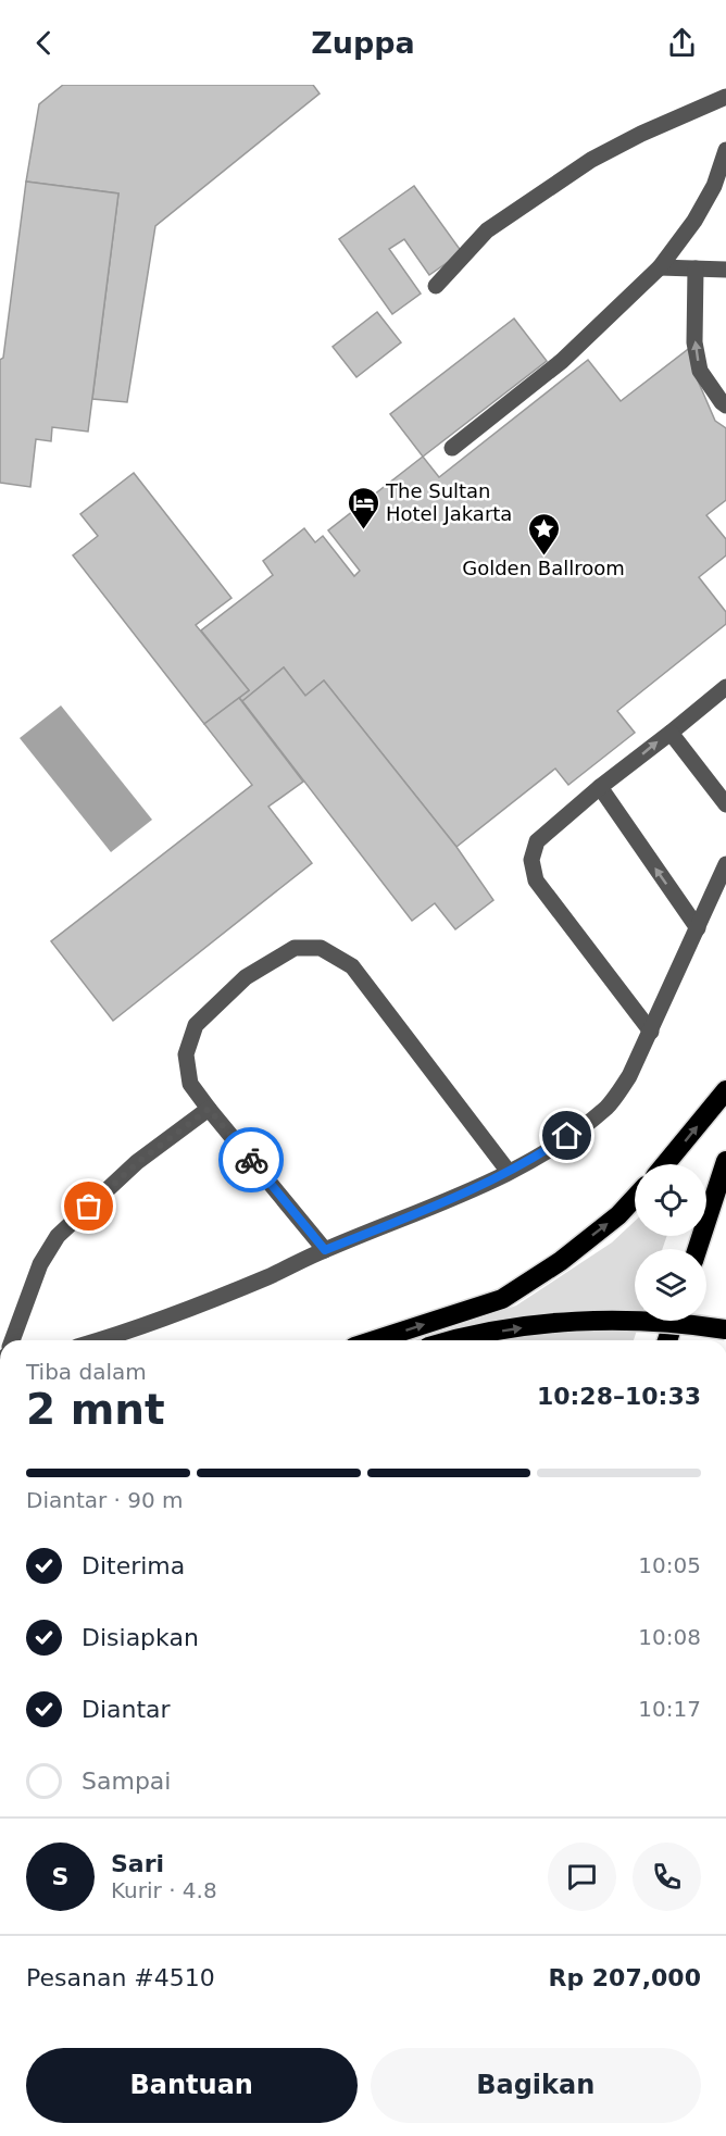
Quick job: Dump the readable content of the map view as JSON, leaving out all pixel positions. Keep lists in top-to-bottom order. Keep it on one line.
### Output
{"places":{"hotel":["The Sultan Hotel Jakarta"],"place":["Golden Ballroom"]},"page":{"header":"Zuppa","heading":["2 mnt","Tiba dalam","10:28–10:33"],"panel":["Sari","Kurir · 4.8","Pesanan #4510","Rp 207,000"],"bar":"Diantar · 90 m","list":[["Diterima","10:05"],["Disiapkan","10:08"],["Diantar","10:17"],"Sampai"],"round":"S","buttons":["Bantuan","Bagikan"]}}
